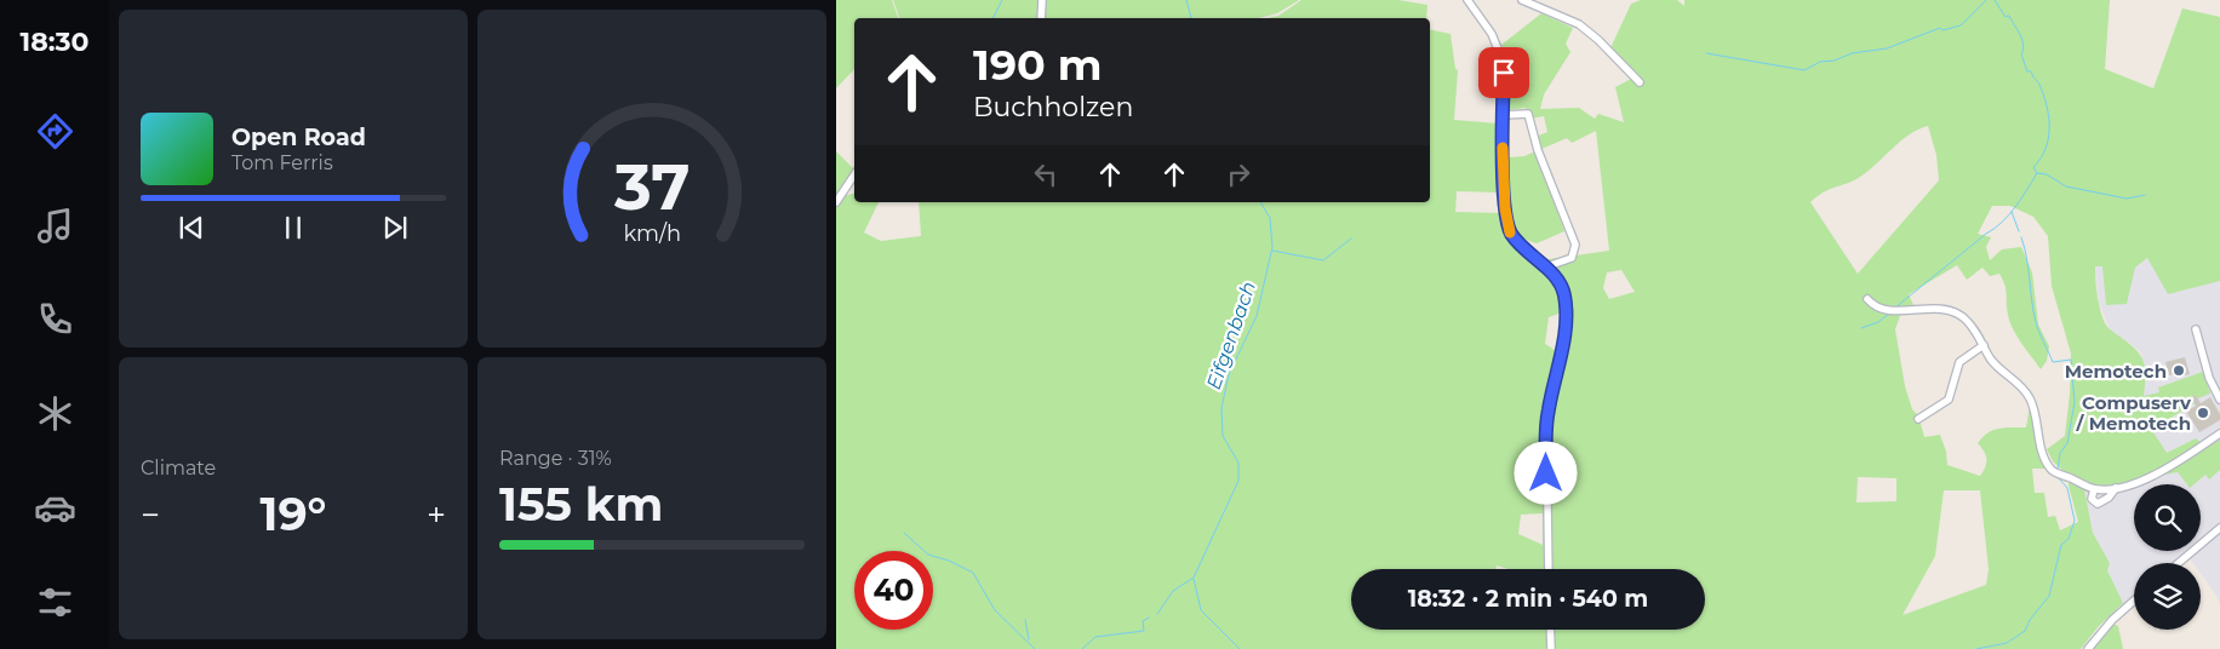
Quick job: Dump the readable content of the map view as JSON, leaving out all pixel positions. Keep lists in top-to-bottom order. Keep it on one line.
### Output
{"water":["Eifgenbach"],"places":["Memotech","Compuserv / Memotech"],"page":{"tabs":"18:30","turn":["190 m","Buchholzen"],"song":["Open Road","Tom Ferris"],"tile":["Climate",["Range · 31%","155 km"]],"heat":["−","19°","+"],"limit":"40","trip":"18:32 · 2 min · 540 m","gauge":["37","km/h"]}}
